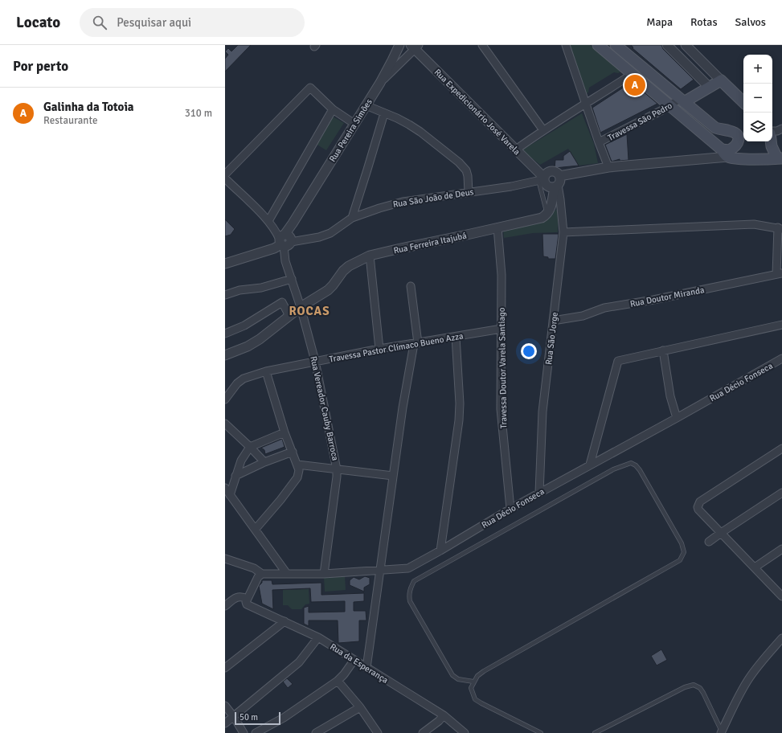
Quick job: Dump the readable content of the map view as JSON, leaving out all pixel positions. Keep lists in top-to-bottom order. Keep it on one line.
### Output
{"streets":{"main road":["Travessa São Pedro"],"street":["Rua Expedicionário José Varela","Rua Pereira Simões","Rua São João de Deus","Rua Ferreira Itajubá","Rua Doutor Miranda","Rua São Jorge","Travessa Pastor Clímaco Bueno Azza","Travessa Doutor Varela Santiago","Rua Décio Fonseca","Rua Vereador Cauby Barroca","Rua da Esperança"]},"crossings":[["Rua Expedicionário José Varela","Rua Pereira Simões"],["Rua Expedicionário José Varela","Rua São João de Deus"],["Rua Expedicionário José Varela","Rua São Jorge"],["Rua Pereira Simões","Rua São João de Deus"],["Rua Pereira Simões","Rua Vereador Cauby Barroca"],["Rua São João de Deus","Rua São Jorge"],["Rua São João de Deus","Rua Vereador Cauby Barroca"],["Rua Ferreira Itajubá","Travessa Doutor Varela Santiago"],["Rua Ferreira Itajubá","Rua Vereador Cauby Barroca"],["Rua Doutor Miranda","Rua São Jorge"],["Rua São Jorge","Rua Décio Fonseca"],["Travessa Pastor Clímaco Bueno Azza","Travessa Doutor Varela Santiago"],["Travessa Pastor Clímaco Bueno Azza","Rua Vereador Cauby Barroca"],["Travessa Doutor Varela Santiago","Rua Décio Fonseca"],["Rua Décio Fonseca","Rua Vereador Cauby Barroca"]],"districts":["ROCAS"],"scale_bar":"50 m","page":{"header":"Locato","search":"Pesquisar aqui","nav":["Mapa","Rotas","Salvos"],"heading":"Por perto","map_buttons":["+","−"],"pins":"A","list":[{"mark":"A","name":"Galinha da Totoia","note":"Restaurante","value":"310 m"}],"scale":"50 m"}}
